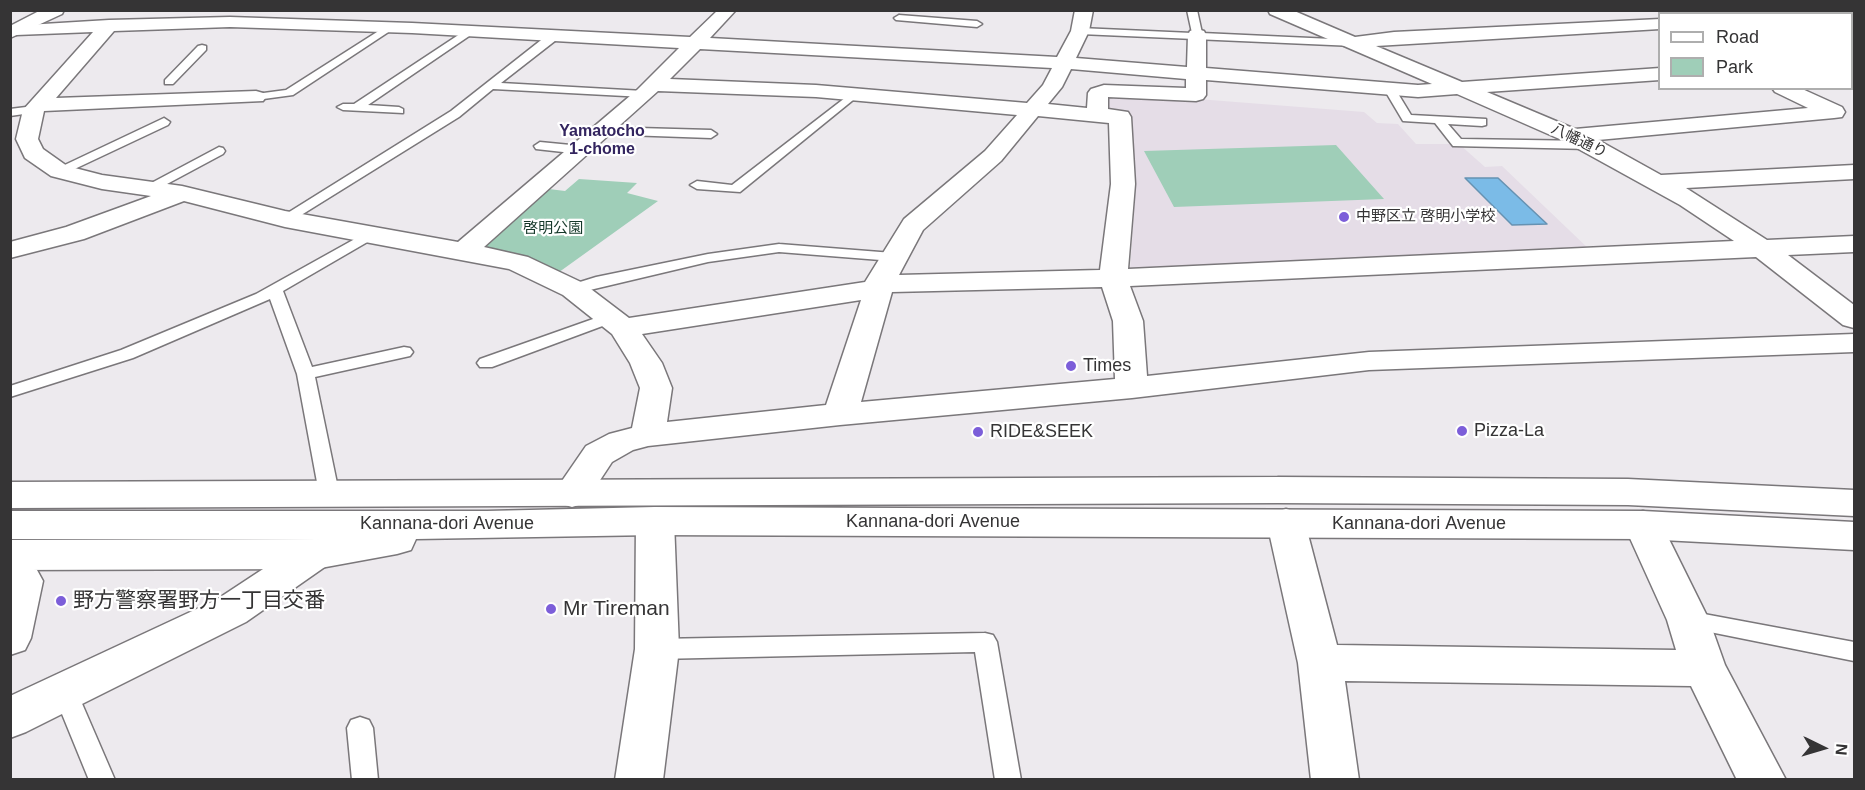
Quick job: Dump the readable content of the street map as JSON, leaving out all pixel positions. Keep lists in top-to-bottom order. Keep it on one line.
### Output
{"streets":{"street":["八幡通り","Kannana-dori Avenue"]},"districts":["Yamatocho 1-chome"],"parks":["啓明公園"],"places":["中野区立 啓明小学校","Times","Pizza-La","RIDE&SEEK","野方警察署野方一丁目交番","Mr Tireman"],"legend":["Road","Park"],"north":"right"}
